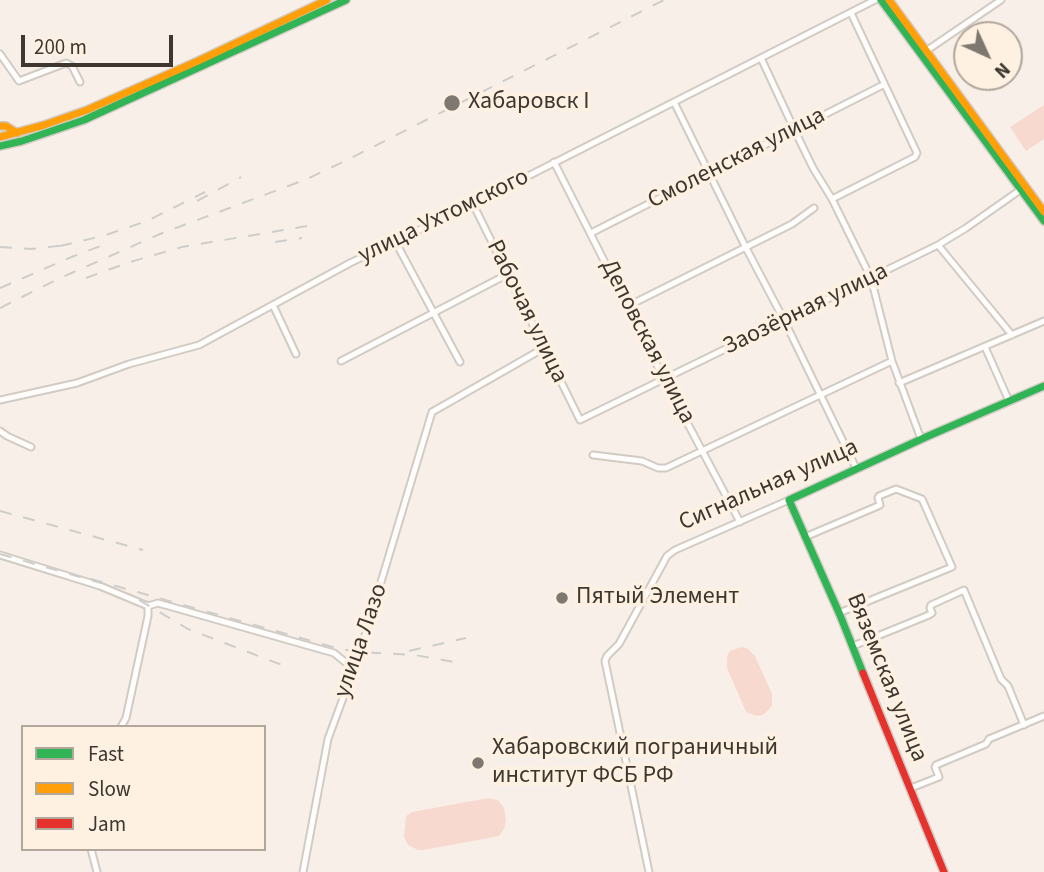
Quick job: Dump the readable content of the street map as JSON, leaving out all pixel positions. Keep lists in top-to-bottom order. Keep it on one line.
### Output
{"streets":{"main road":["Сигнальная улица","Вяземская улица"],"street":["Смоленская улица","улица Ухтомского","Заозёрная улица","Рабочая улица","Деповская улица","улица Лазо"]},"crossings":[["Смоленская улица","Деповская улица"],["улица Ухтомского","Рабочая улица"],["улица Ухтомского","Деповская улица"],["Заозёрная улица","Рабочая улица"],["Заозёрная улица","Деповская улица"],["Рабочая улица","улица Лазо"],["Деповская улица","Сигнальная улица"],["Сигнальная улица","Вяземская улица"]],"places":["Хабаровск I","Пятый Элемент","Хабаровский пограничный институт ФСБ РФ"],"legend":["Fast","Slow","Jam"],"scale_bar":"200 m","north":"bottom right"}
